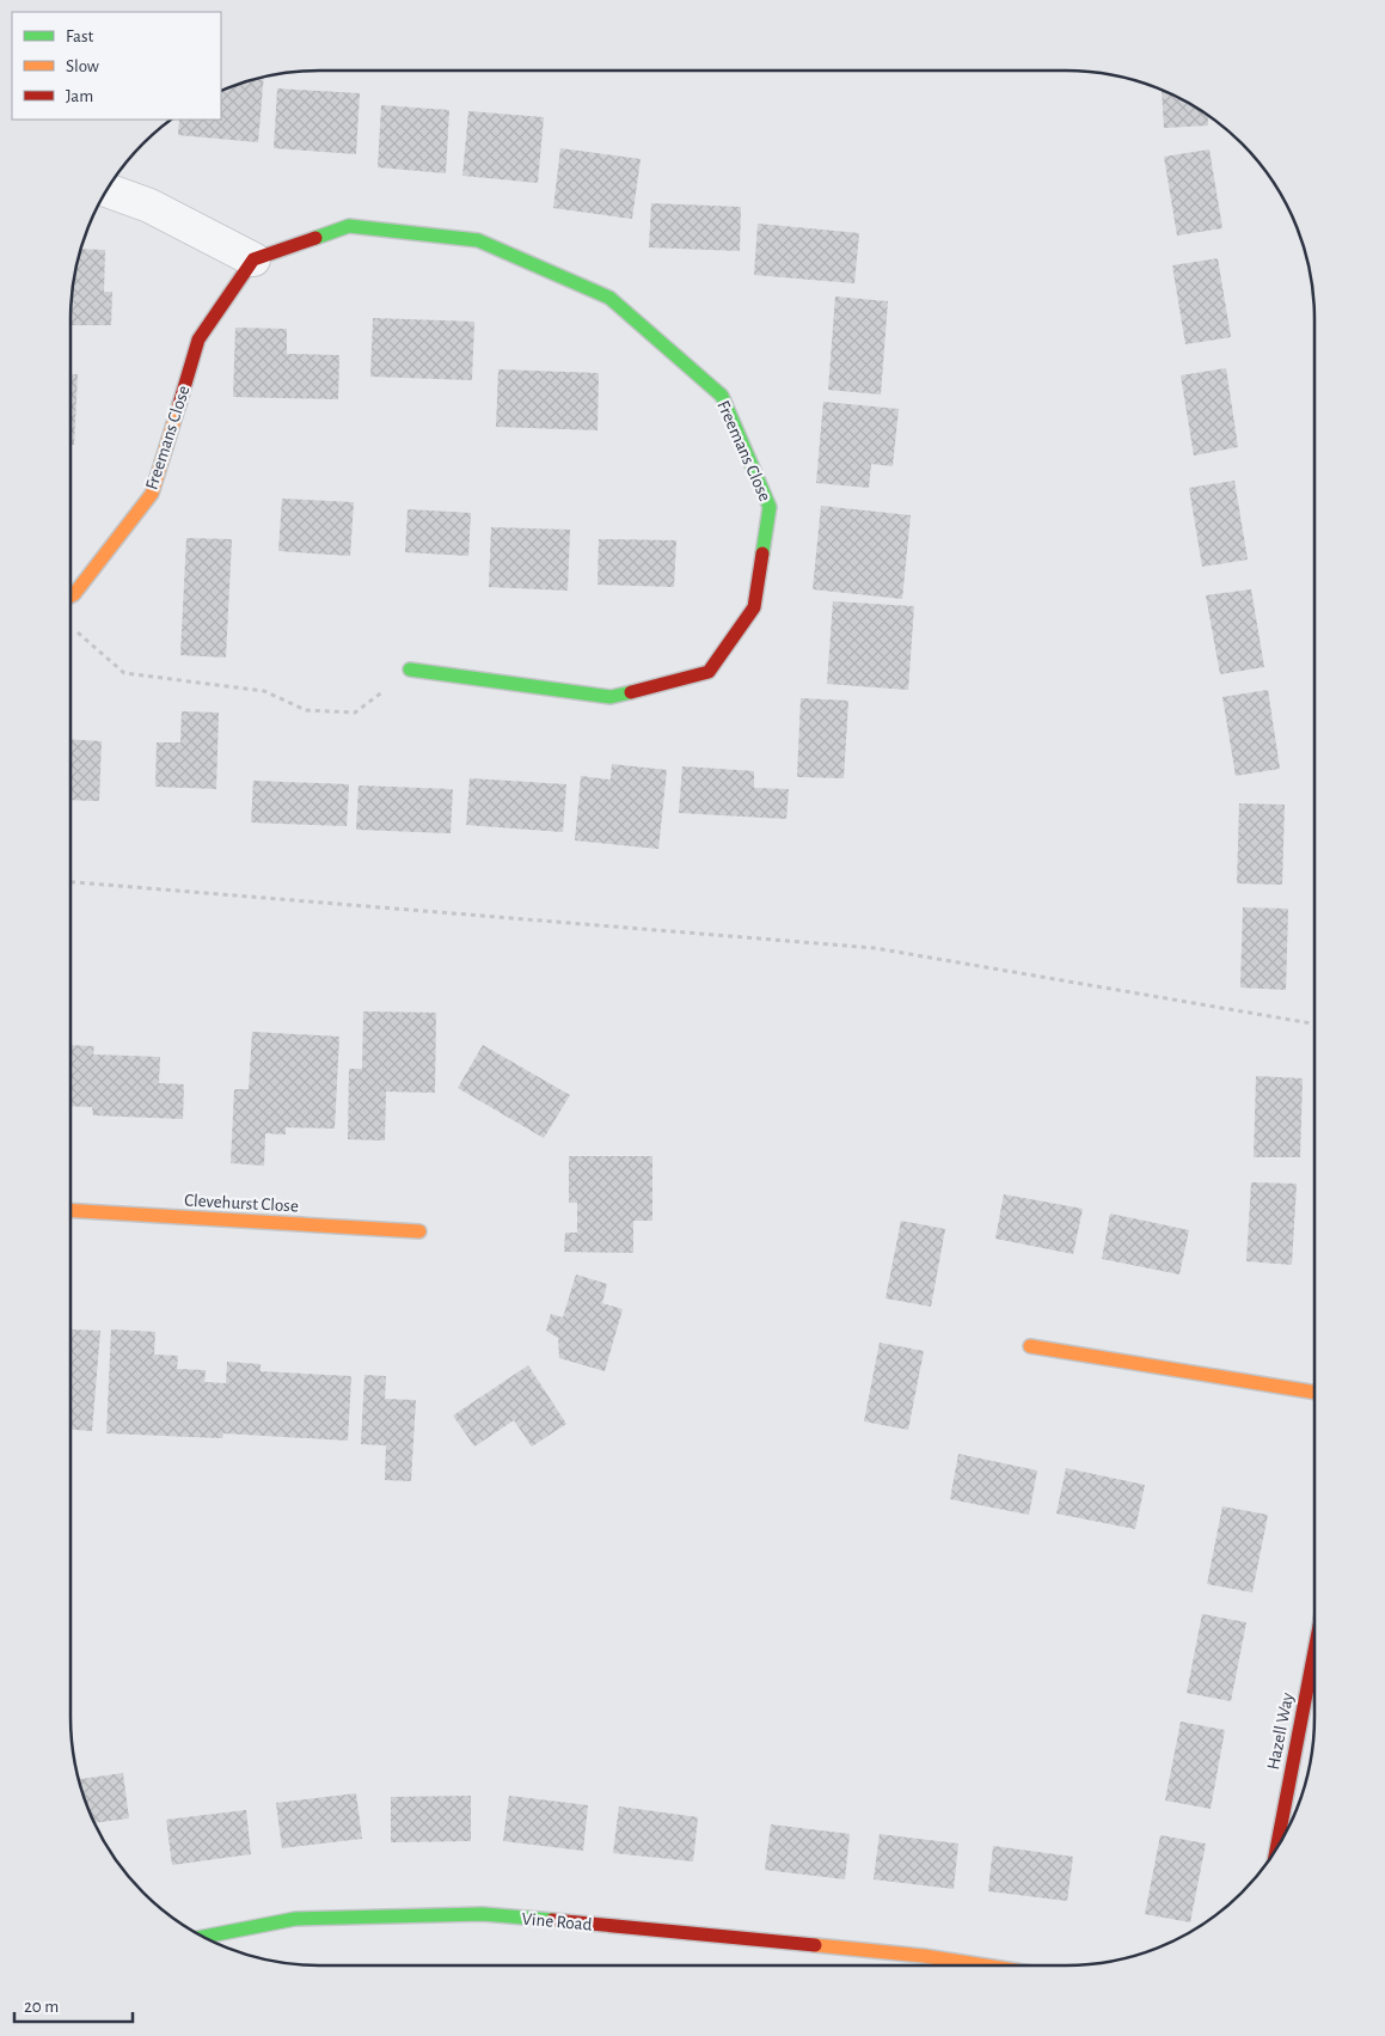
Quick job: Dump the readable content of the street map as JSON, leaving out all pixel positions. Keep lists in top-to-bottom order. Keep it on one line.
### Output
{"streets":{"street":["Freemans Close","Clevehurst Close","Hazell Way","Vine Road"]},"legend":["Fast","Slow","Jam"],"scale_bar":"20 m"}
